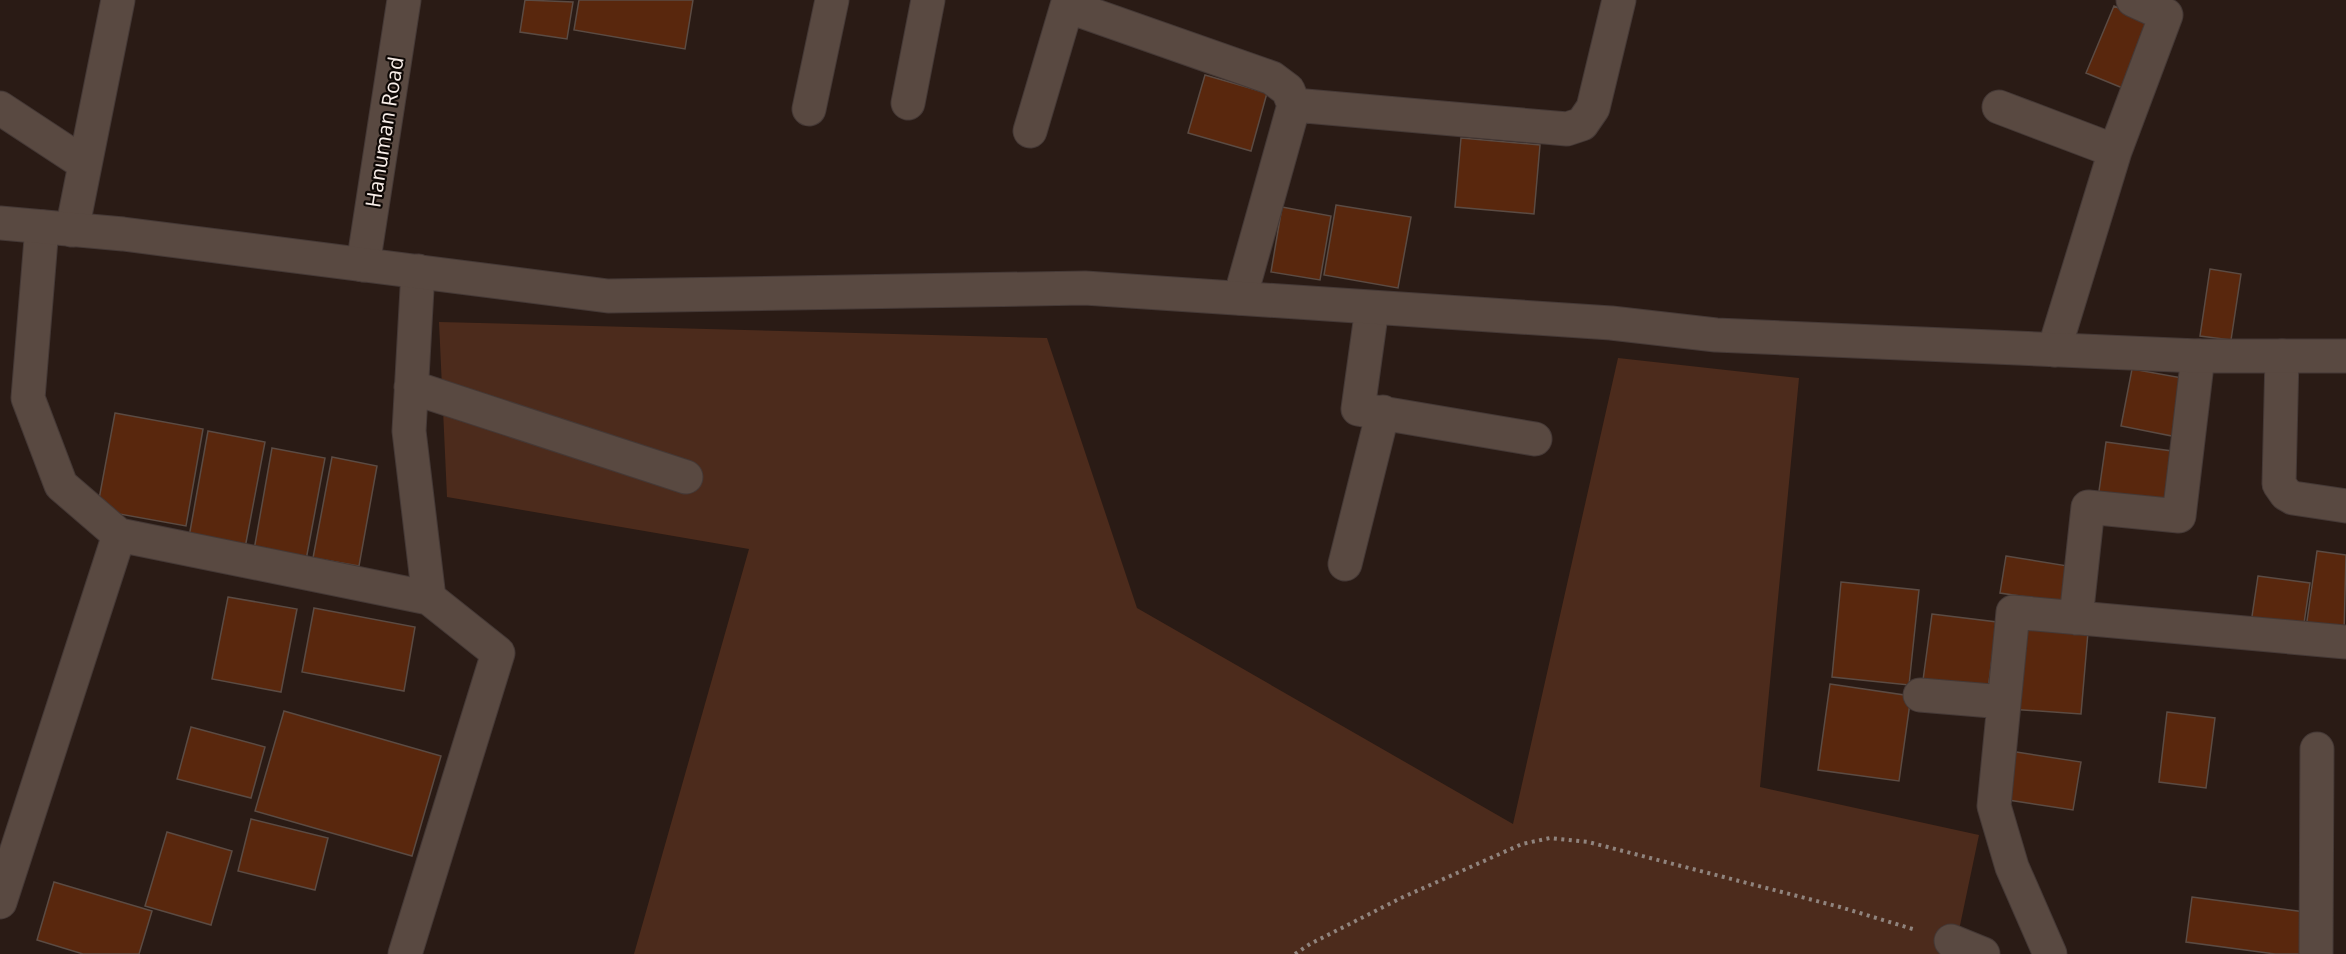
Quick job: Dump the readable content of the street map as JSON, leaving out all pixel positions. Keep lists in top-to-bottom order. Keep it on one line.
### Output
{"streets":{"street":["Hanuman Road"]}}
